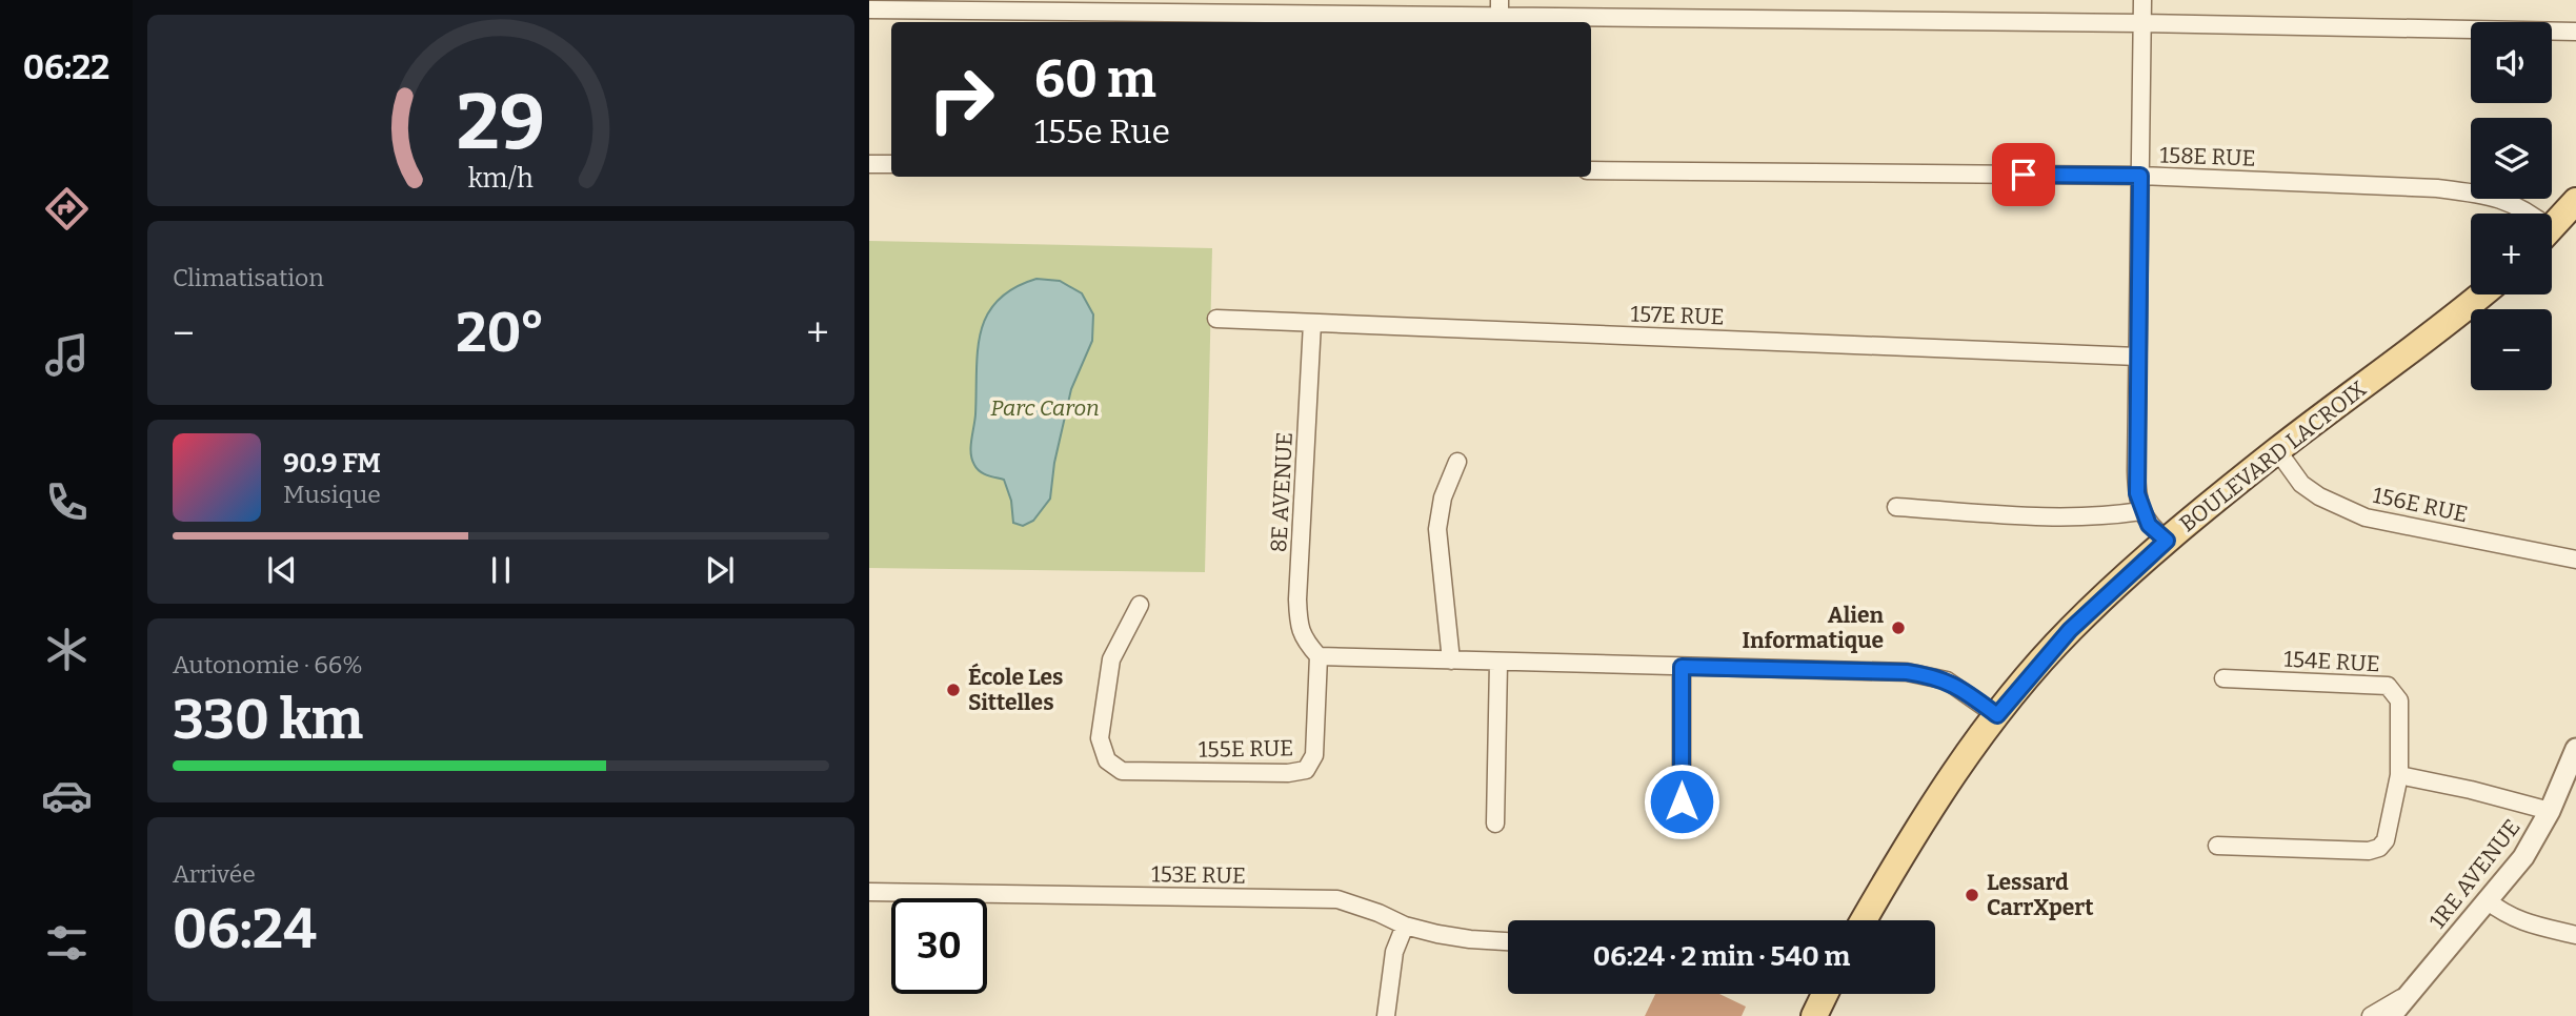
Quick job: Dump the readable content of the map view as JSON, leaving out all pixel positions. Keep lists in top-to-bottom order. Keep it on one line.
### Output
{"streets":{"main road":["BOULEVARD LACROIX"],"street":["158E RUE","157E RUE","8E AVENUE","156E RUE","154E RUE","155E RUE","1RE AVENUE","153E RUE"]},"crossings":[["157E RUE","8E AVENUE"],["BOULEVARD LACROIX","156E RUE"],["8E AVENUE","155E RUE"]],"parks":["Parc Caron"],"places":["Alien Informatique","École Les Sittelles","Lessard CarrXpert"],"page":{"tabs":"06:22","map_buttons":["+","−"],"turn":["60 m","155e Rue"],"tile":["Climatisation",["Autonomie · 66%","330 km"],["Arrivée","06:24"]],"heat":["−","20°","+"],"song":["90.9 FM","Musique"],"limit":"30","trip":"06:24 · 2 min · 540 m","gauge":["29","km/h"]}}
